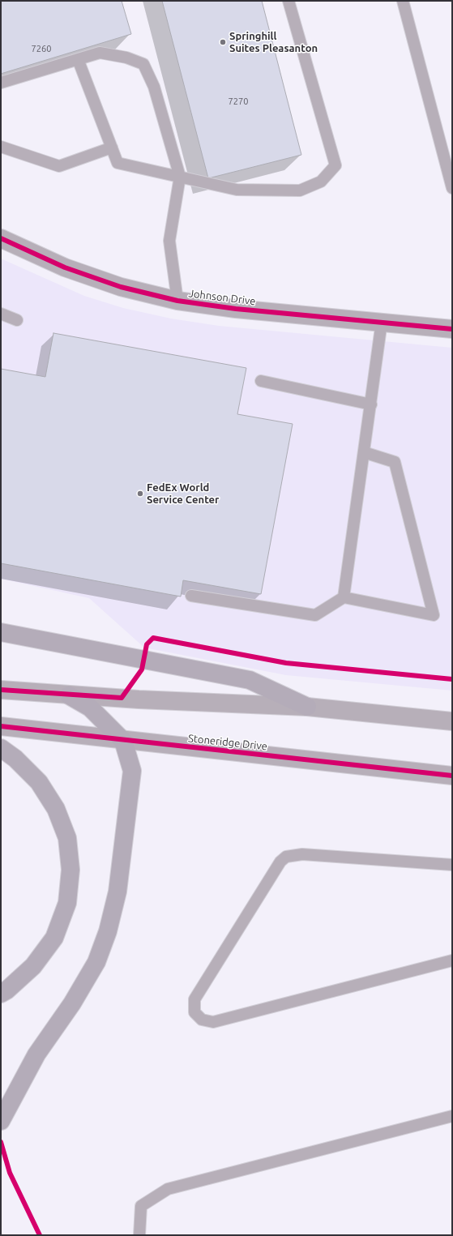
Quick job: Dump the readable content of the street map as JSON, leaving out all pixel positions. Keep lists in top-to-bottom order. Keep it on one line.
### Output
{"streets":{"main road":["Johnson Drive","Stoneridge Drive"]},"places":["Springhill Suites Pleasanton","FedEx World Service Center"],"house_numbers":["7260","7270"]}
